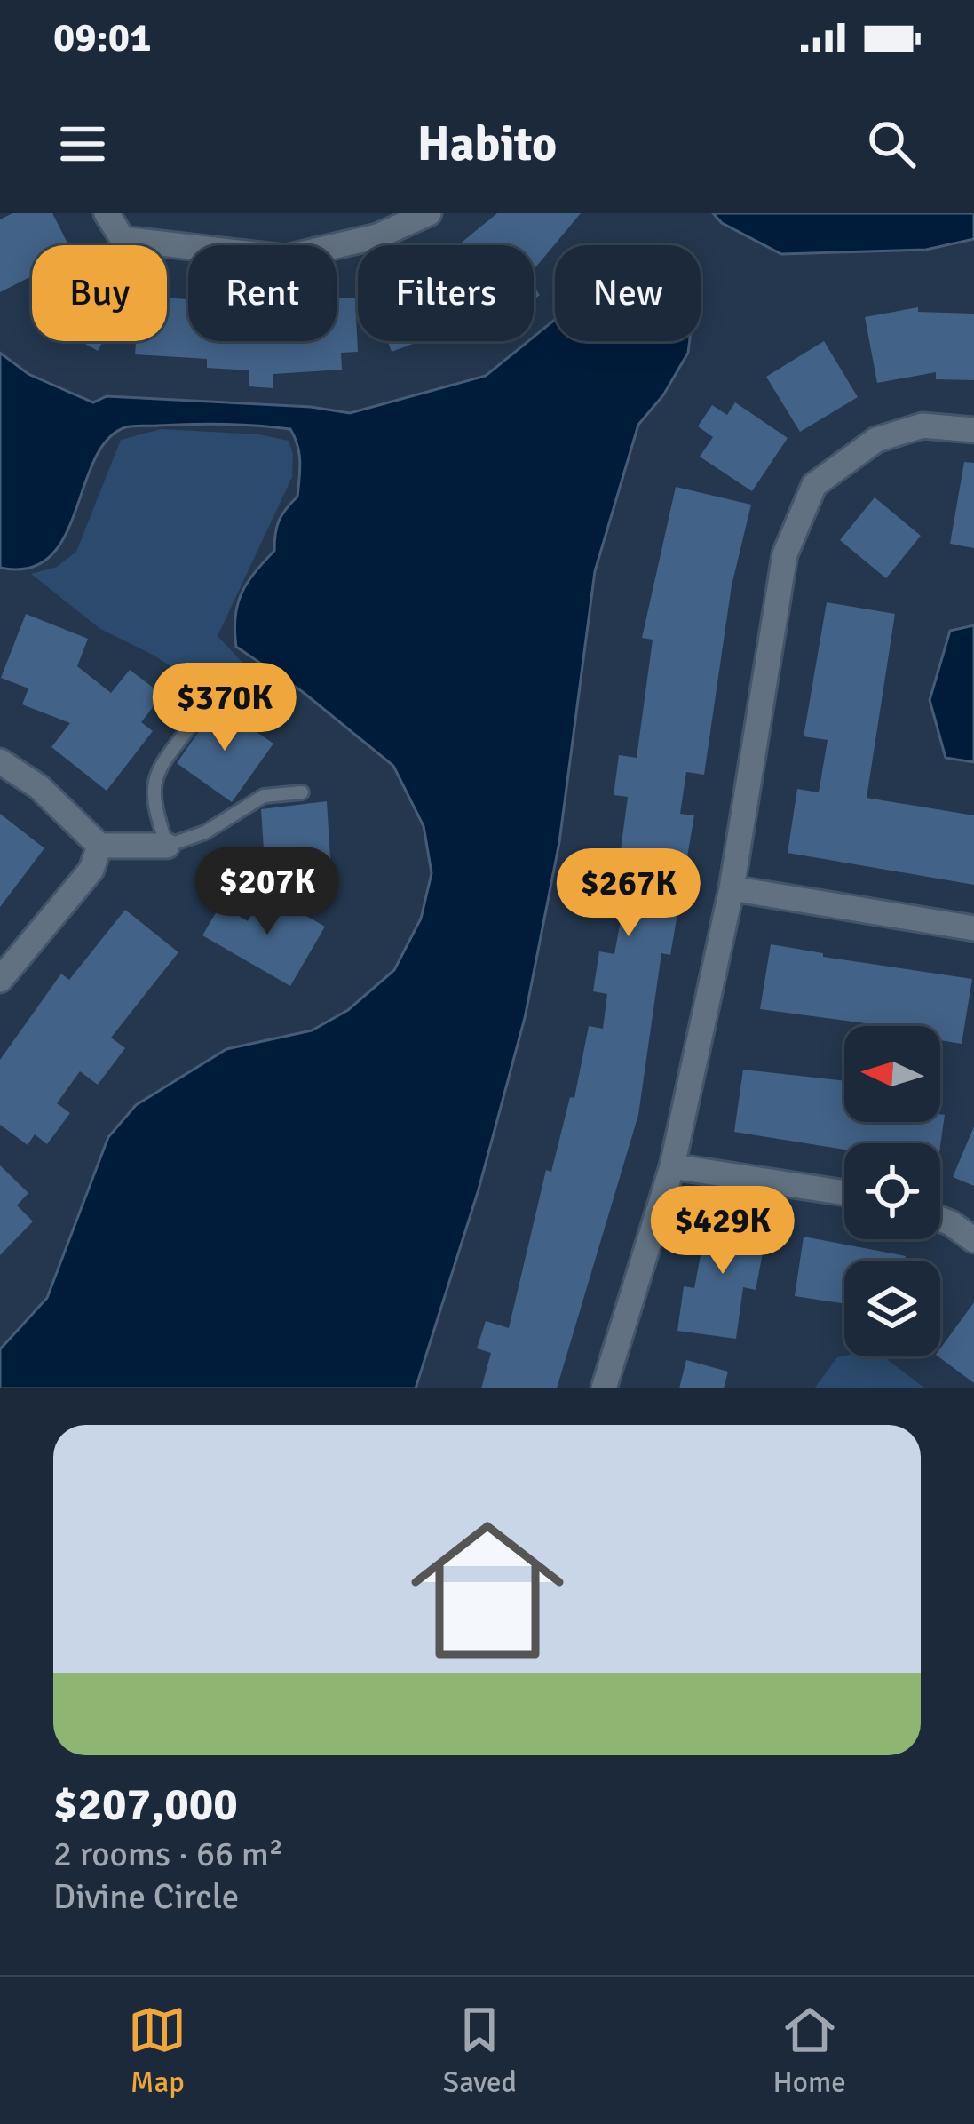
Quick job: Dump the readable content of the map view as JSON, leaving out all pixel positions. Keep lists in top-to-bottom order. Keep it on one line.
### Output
{"north":"left","page":{"status":"09:01","header":"Habito","chip":["Buy","Rent","Filters","New"],"price":["$370K","$207K","$267K","$429K"],"list":[{"name":"$207,000","note":"2 rooms · 66 m² · Divine Circle"}],"tabs":["Map","Saved","Home"]}}
